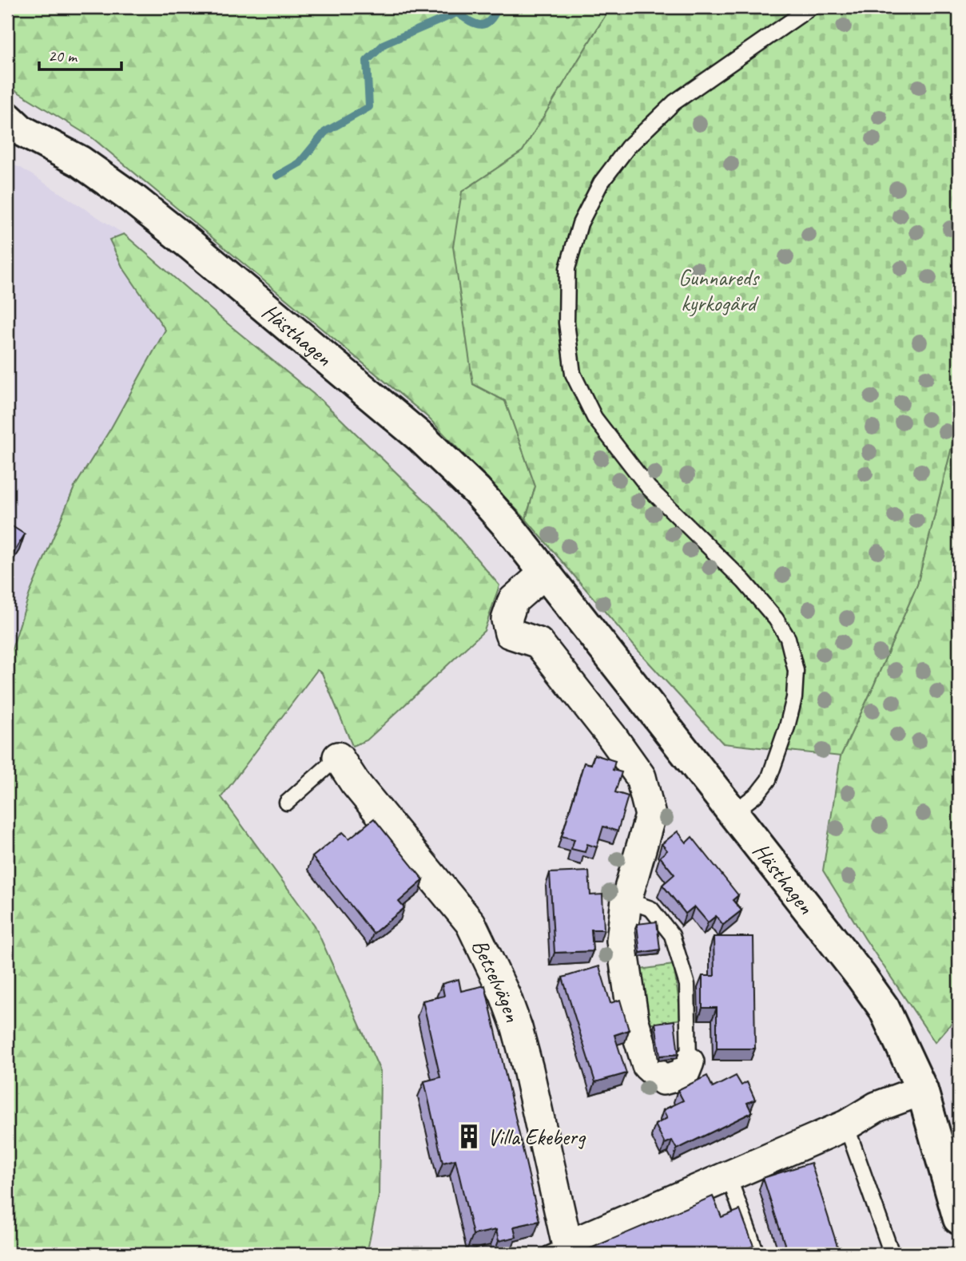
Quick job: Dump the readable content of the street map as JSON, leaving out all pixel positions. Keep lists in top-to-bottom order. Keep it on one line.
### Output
{"streets":{"street":["Hästhagen","Betselvägen"]},"crossings":[["Hästhagen","Betselvägen"]],"parks":["Gunnareds kyrkogård"],"places":{"building":["Villa Ekeberg"]},"scale_bar":"20 m"}
